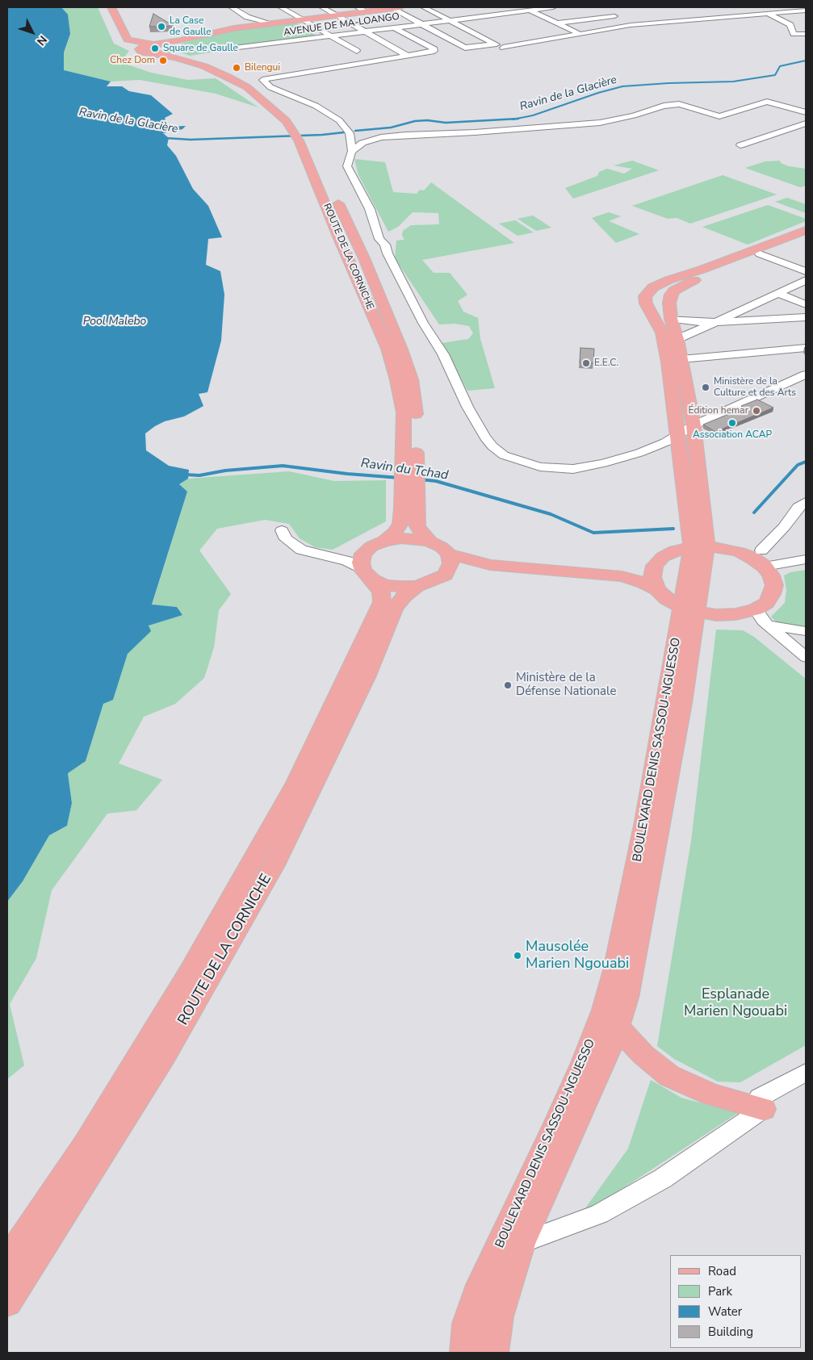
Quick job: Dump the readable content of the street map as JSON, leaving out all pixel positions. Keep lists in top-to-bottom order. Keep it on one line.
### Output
{"streets":{"main road":["ROUTE DE LA CORNICHE","BOULEVARD DENIS SASSOU-NGUESSO"],"street":["AVENUE DE MA-LOANGO"]},"water":["Ravin de la Glacière","Pool Malebo","Ravin du Tchad"],"parks":["Esplanade Marien Ngouabi"],"places":["La Case de Gaulle","Square de Gaulle","Chez Dom","Bilengui","E.E.C.","Ministère de la Culture et des Arts","Édition hemar","Association ACAP","Ministère de la Défense Nationale","Mausolée Marien Ngouabi"],"legend":["Road","Park","Water","Building"],"north":"bottom right"}
